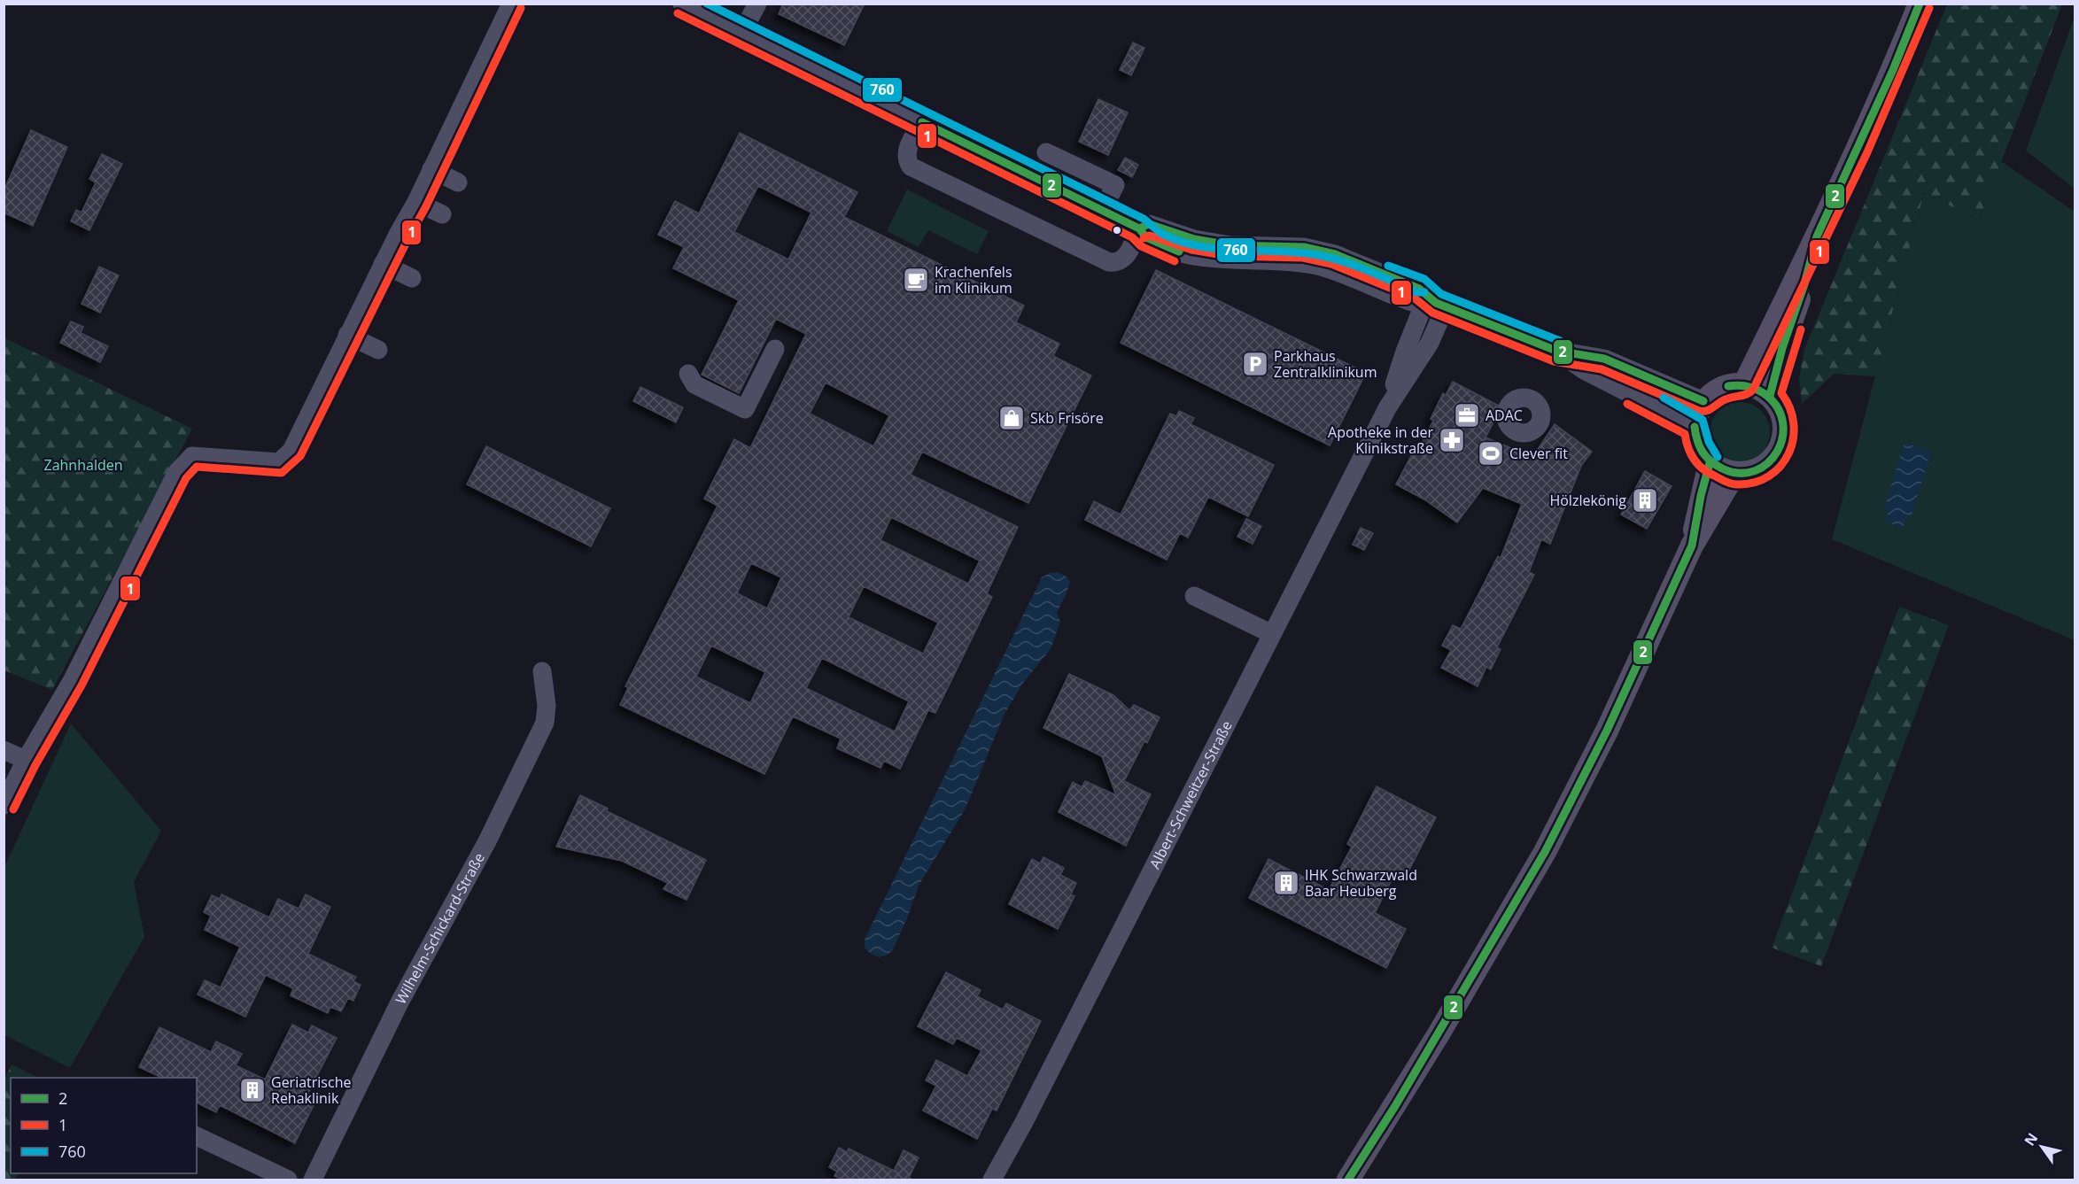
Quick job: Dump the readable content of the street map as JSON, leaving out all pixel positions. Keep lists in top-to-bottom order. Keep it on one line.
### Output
{"streets":{"street":["Albert-Schweitzer-Straße","Wilhelm-Schickard-Straße"]},"parks":["Zahnhalden"],"places":{"cafe":["Krachenfels im Klinikum"],"parking":["Parkhaus Zentralklinikum"],"office":["ADAC"],"shop":["Skb Frisöre"],"pharmacy":["Apotheke in der Klinikstraße"],"sports":["Clever fit"],"building":["Hölzlekönig","IHK Schwarzwald Baar Heuberg","Geriatrische Rehaklinik"]},"lines":["transit line 2","transit line 760","transit line 1"],"legend":["2","1","760"],"north":"top left"}
